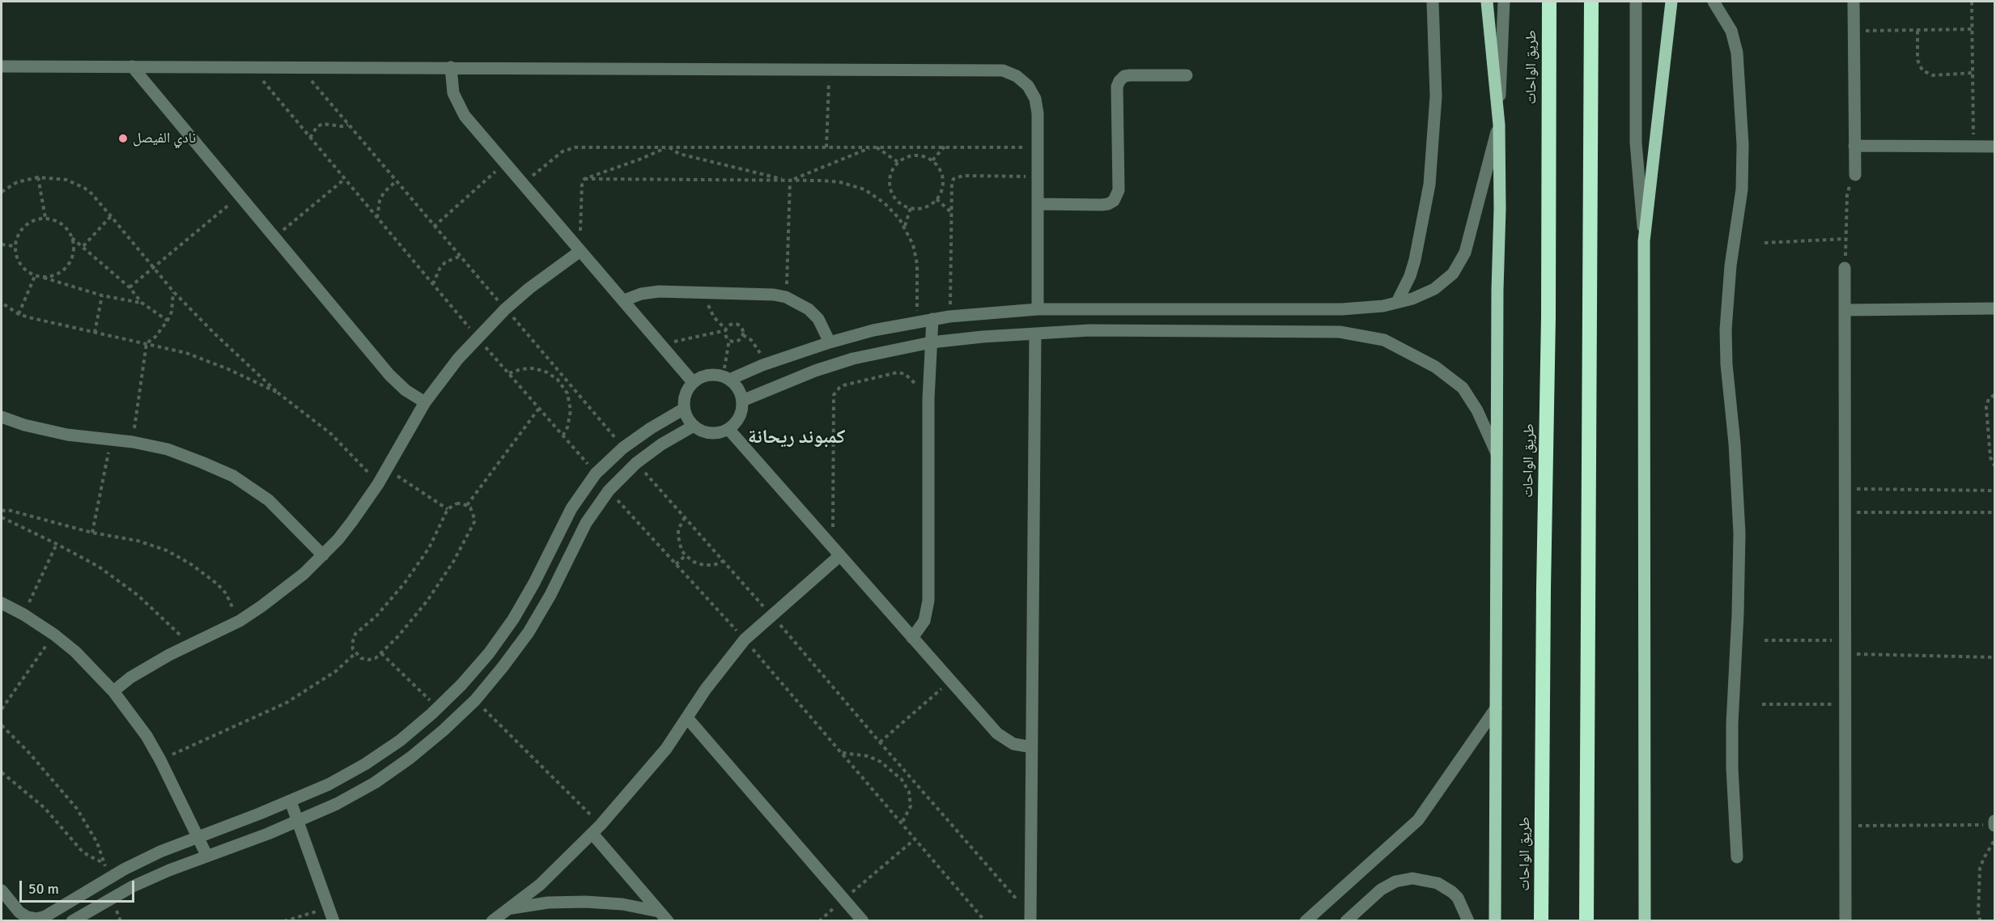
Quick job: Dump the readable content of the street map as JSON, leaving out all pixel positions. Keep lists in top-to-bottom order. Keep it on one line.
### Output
{"streets":{"highway":["طريق الواحات"]},"districts":["كمبوند ريحانة"],"places":["نادي الفيصل"],"scale_bar":"50 m"}
